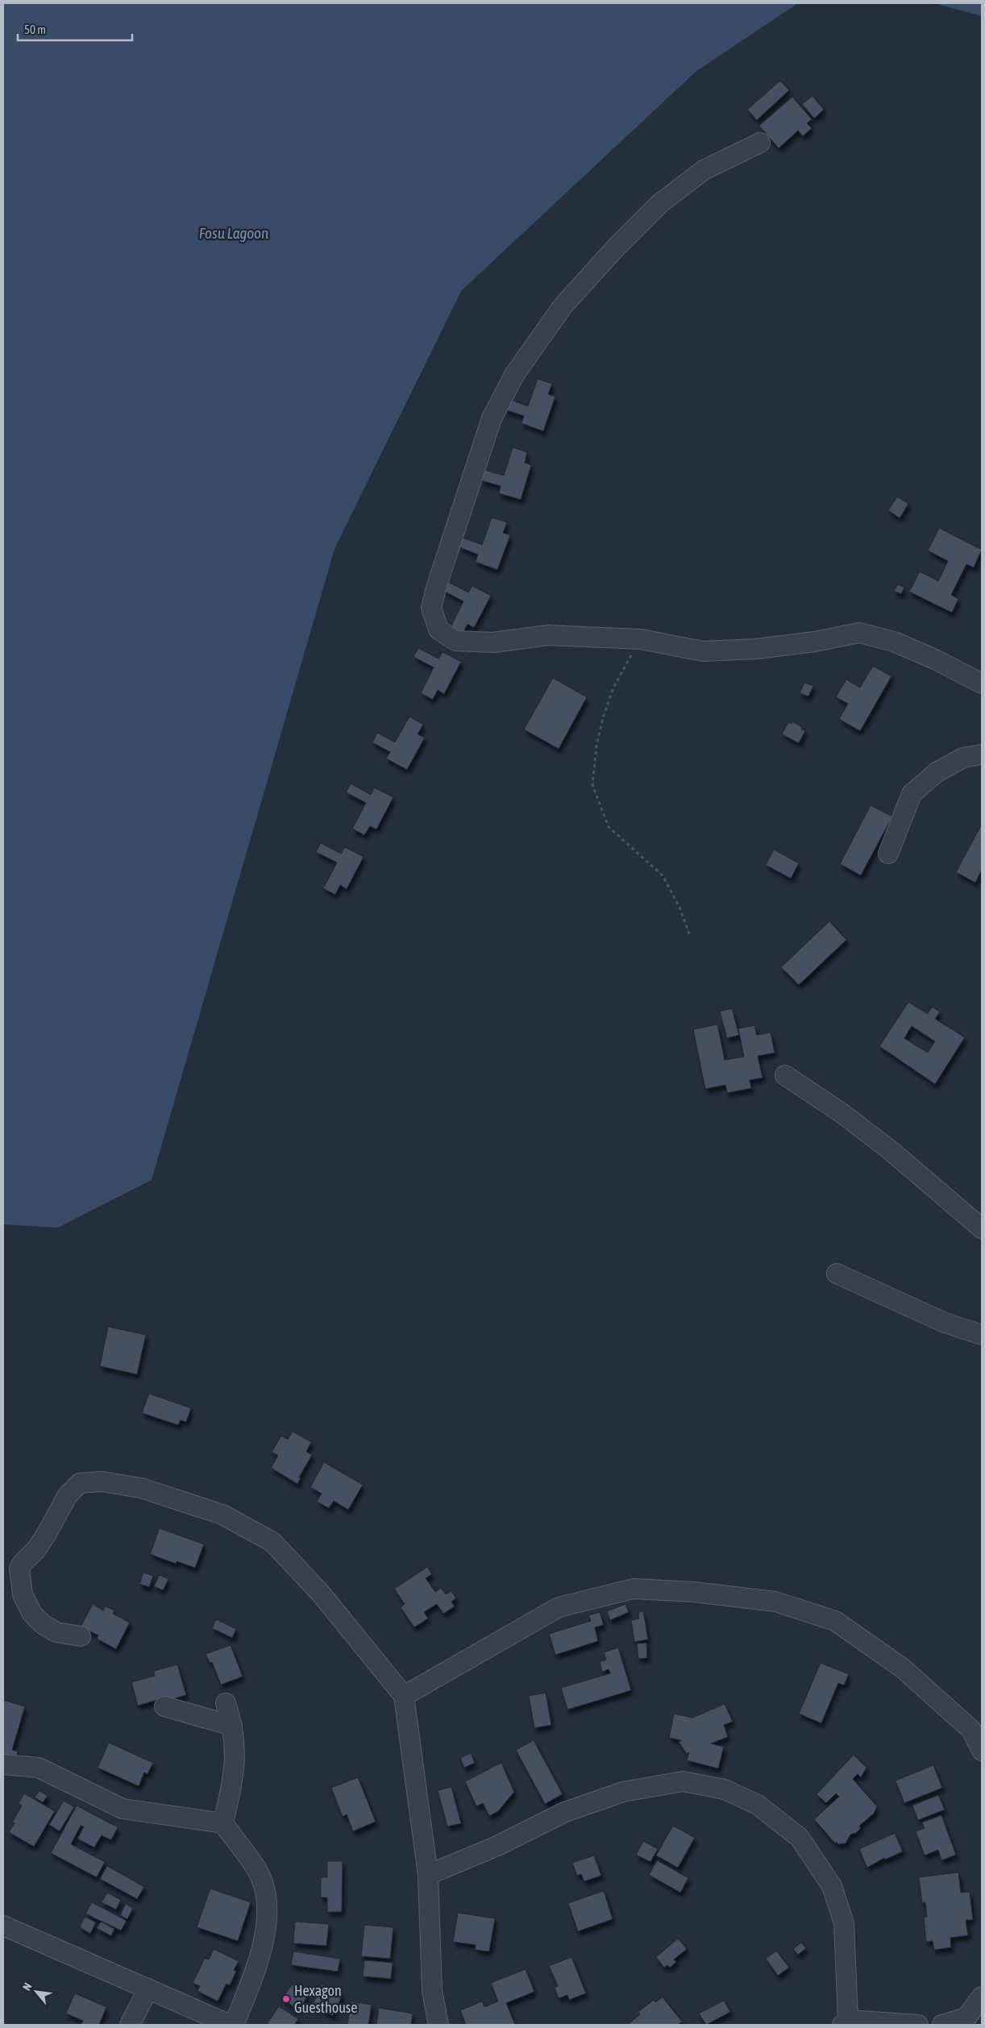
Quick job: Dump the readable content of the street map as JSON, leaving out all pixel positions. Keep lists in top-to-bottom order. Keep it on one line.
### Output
{"water":["Fosu Lagoon"],"places":["Hexagon Guesthouse"],"scale_bar":"50 m","north":"top left"}
